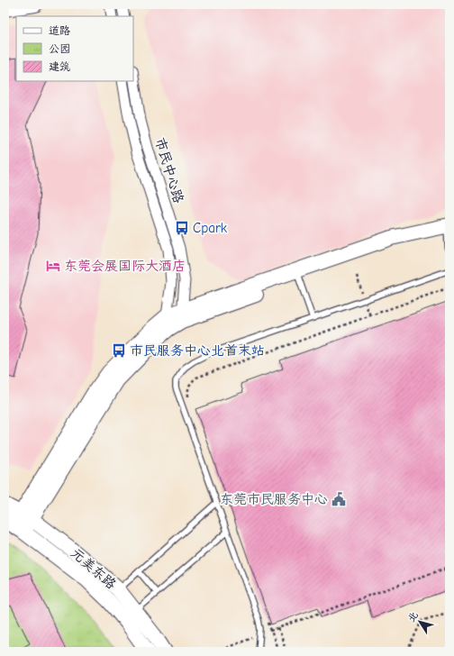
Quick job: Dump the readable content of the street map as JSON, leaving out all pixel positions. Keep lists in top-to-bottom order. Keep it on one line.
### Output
{"streets":{"street":["市民中心路","元美东路"]},"places":{"bus stop":["Cpark","市民服务中心北首末站"],"hotel":["东莞会展国际大酒店"],"public building":["东莞市民服务中心"]},"legend":["道路","公园","建筑"],"north":"top left"}
